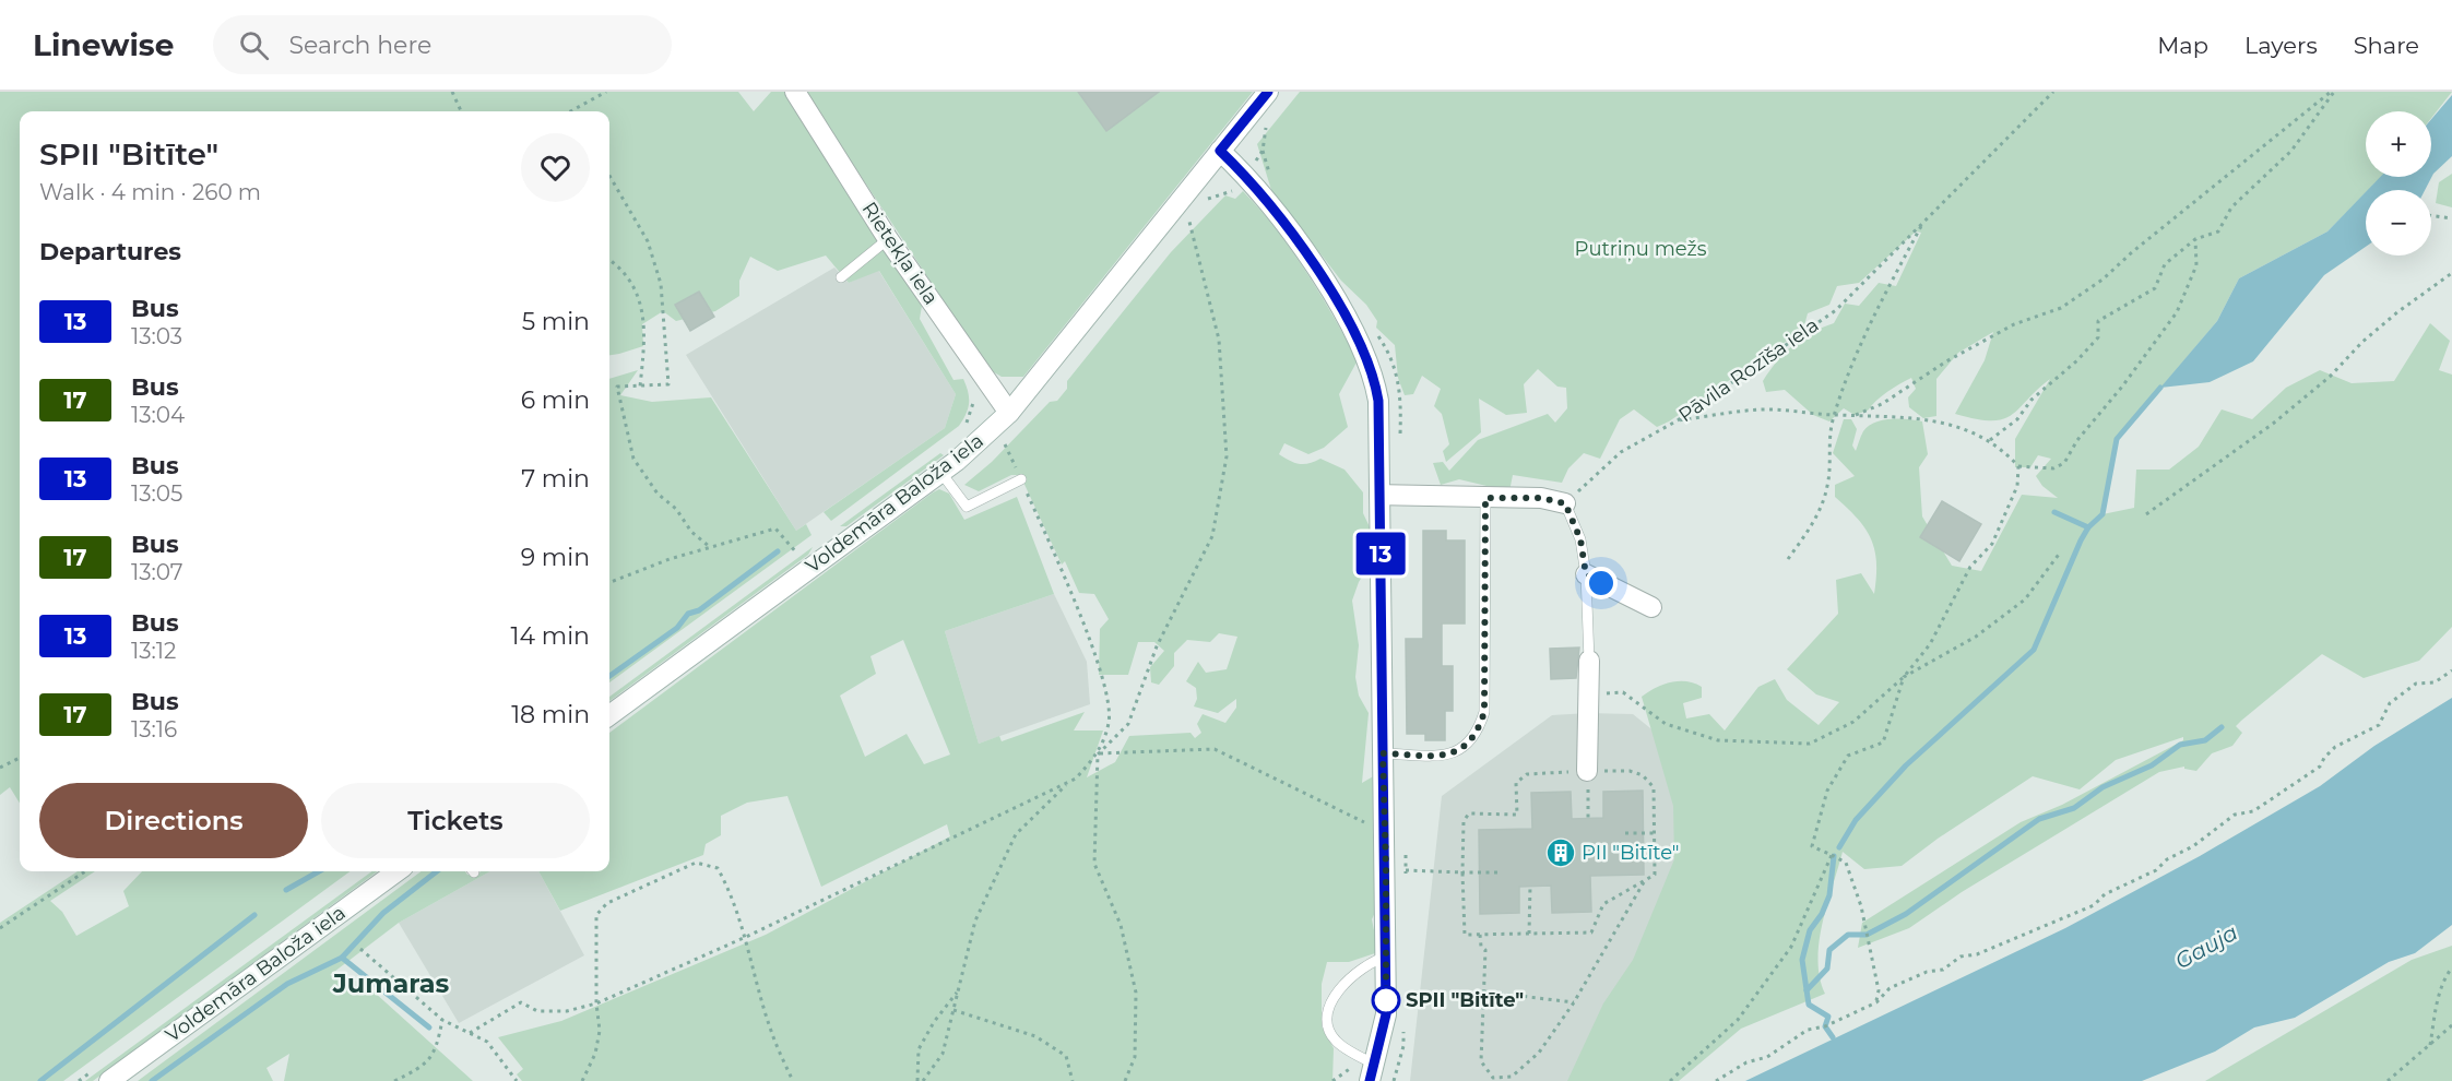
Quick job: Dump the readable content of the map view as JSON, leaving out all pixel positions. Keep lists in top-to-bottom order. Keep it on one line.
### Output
{"streets":{"street":["Rietekļa iela","Voldemāra Baloža iela"],"path":["Pāvila Rozīša iela"]},"crossings":[["Rietekļa iela","Voldemāra Baloža iela"]],"districts":["Jumaras"],"water":["Gauja"],"parks":["Putriņu mežs"],"places":{"building":["PII \"Bitīte\""],"other":["SPII \"Bitīte\""]},"lines":["bus line 13"],"page":{"header":"Linewise","search":"Search here","nav":["Map","Layers","Share"],"on_map":"13","map_buttons":["+","−"],"heading":[["SPII \"Bitīte\"","Walk · 4 min · 260 m"],"Departures"],"list":[{"mark":"13","name":"Bus","note":"13:03","value":"5 min"},{"mark":"17","name":"Bus","note":"13:04","value":"6 min"},{"mark":"13","name":"Bus","note":"13:05","value":"7 min"},{"mark":"17","name":"Bus","note":"13:07","value":"9 min"},{"mark":"13","name":"Bus","note":"13:12","value":"14 min"},{"mark":"17","name":"Bus","note":"13:16","value":"18 min"}],"buttons":["Directions","Tickets"]}}
